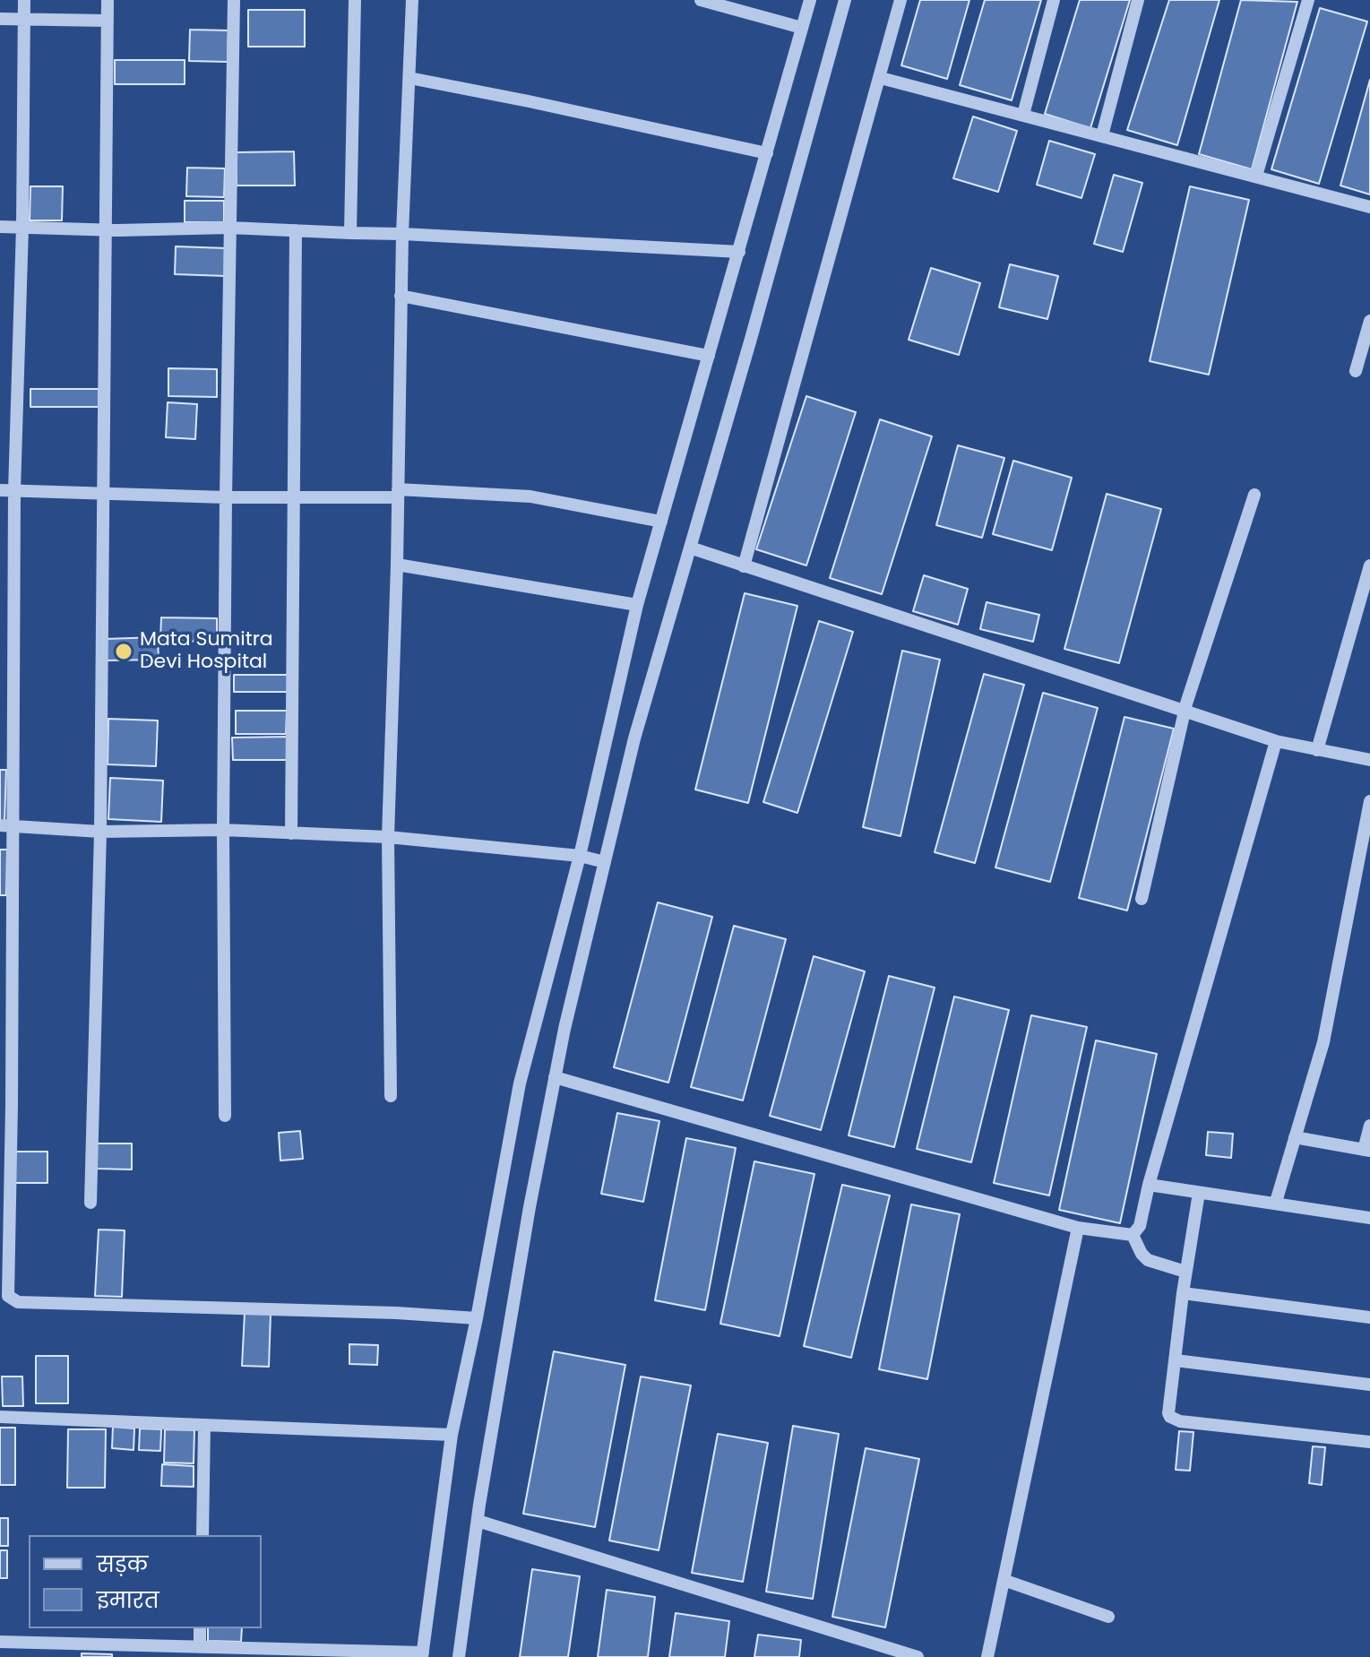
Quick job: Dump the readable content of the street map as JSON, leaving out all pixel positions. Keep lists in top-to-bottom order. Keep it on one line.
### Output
{"places":["Mata Sumitra Devi Hospital"],"legend":["सड़क","इमारत"]}
